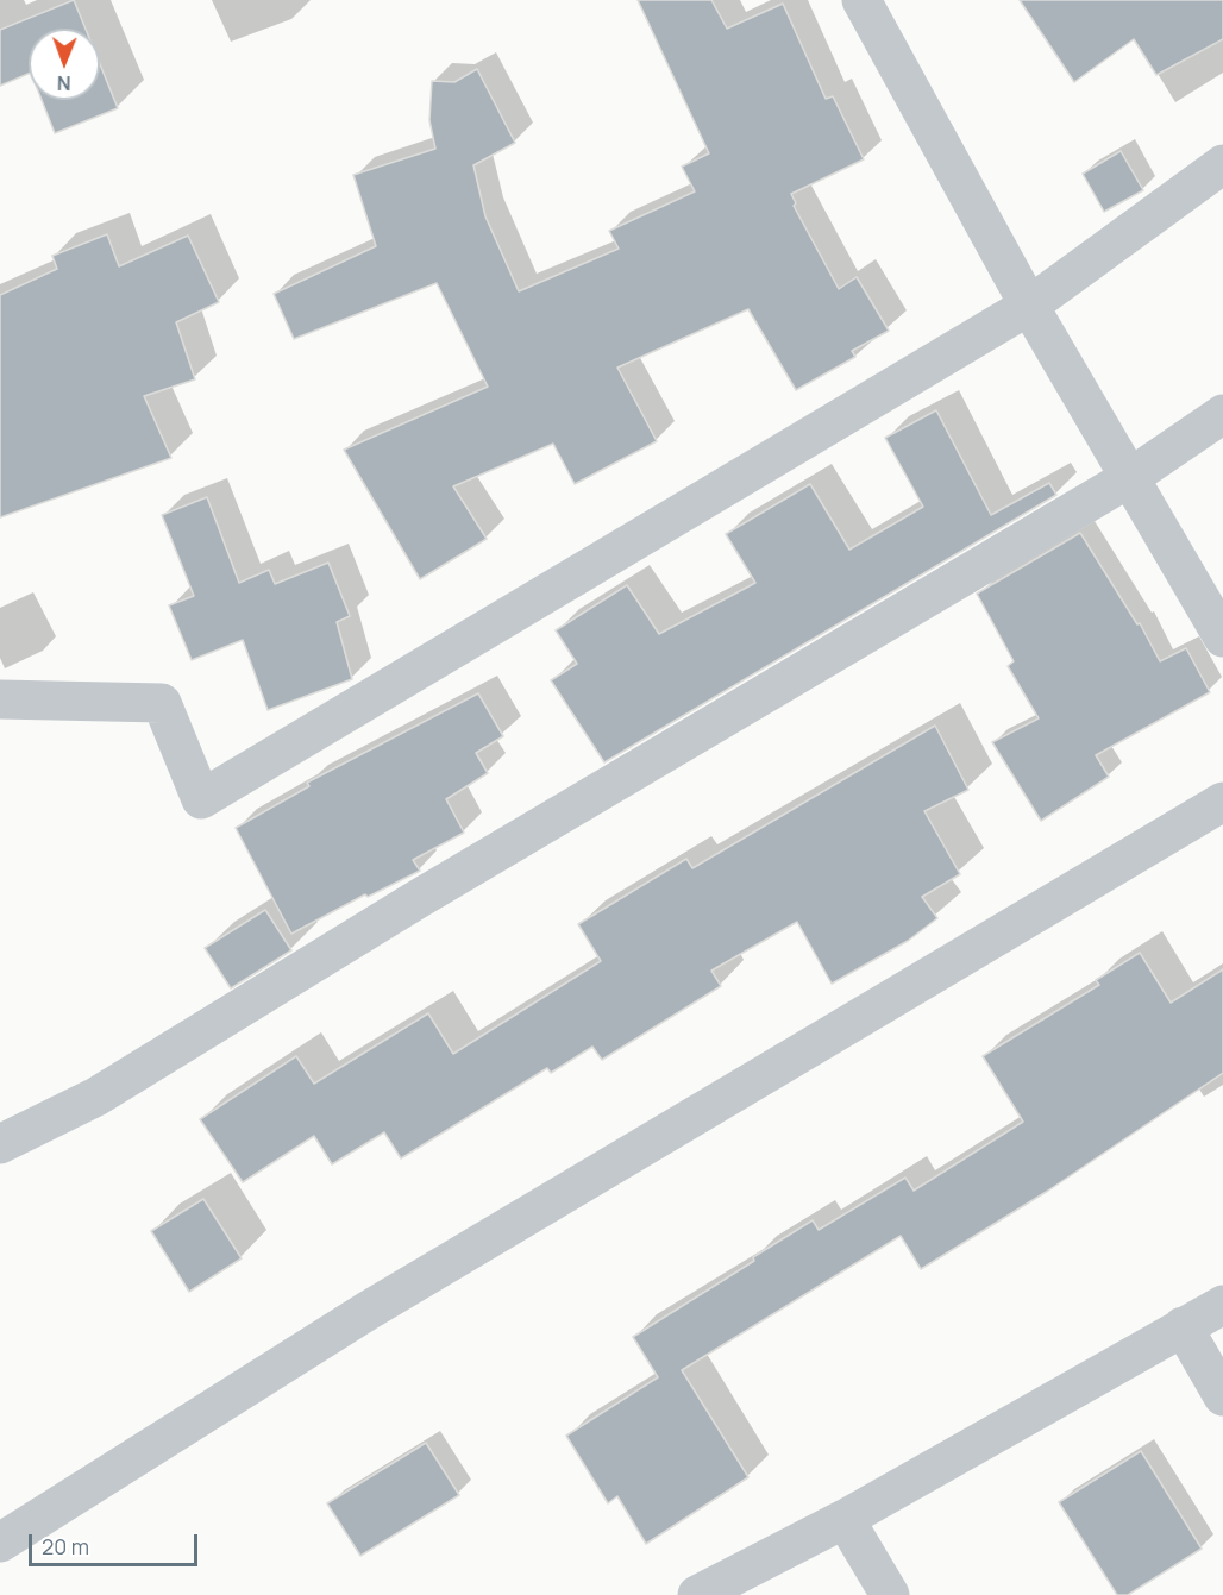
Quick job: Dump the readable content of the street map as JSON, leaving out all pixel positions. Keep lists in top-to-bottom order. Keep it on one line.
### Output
{"scale_bar":"20 m","north":"bottom"}
